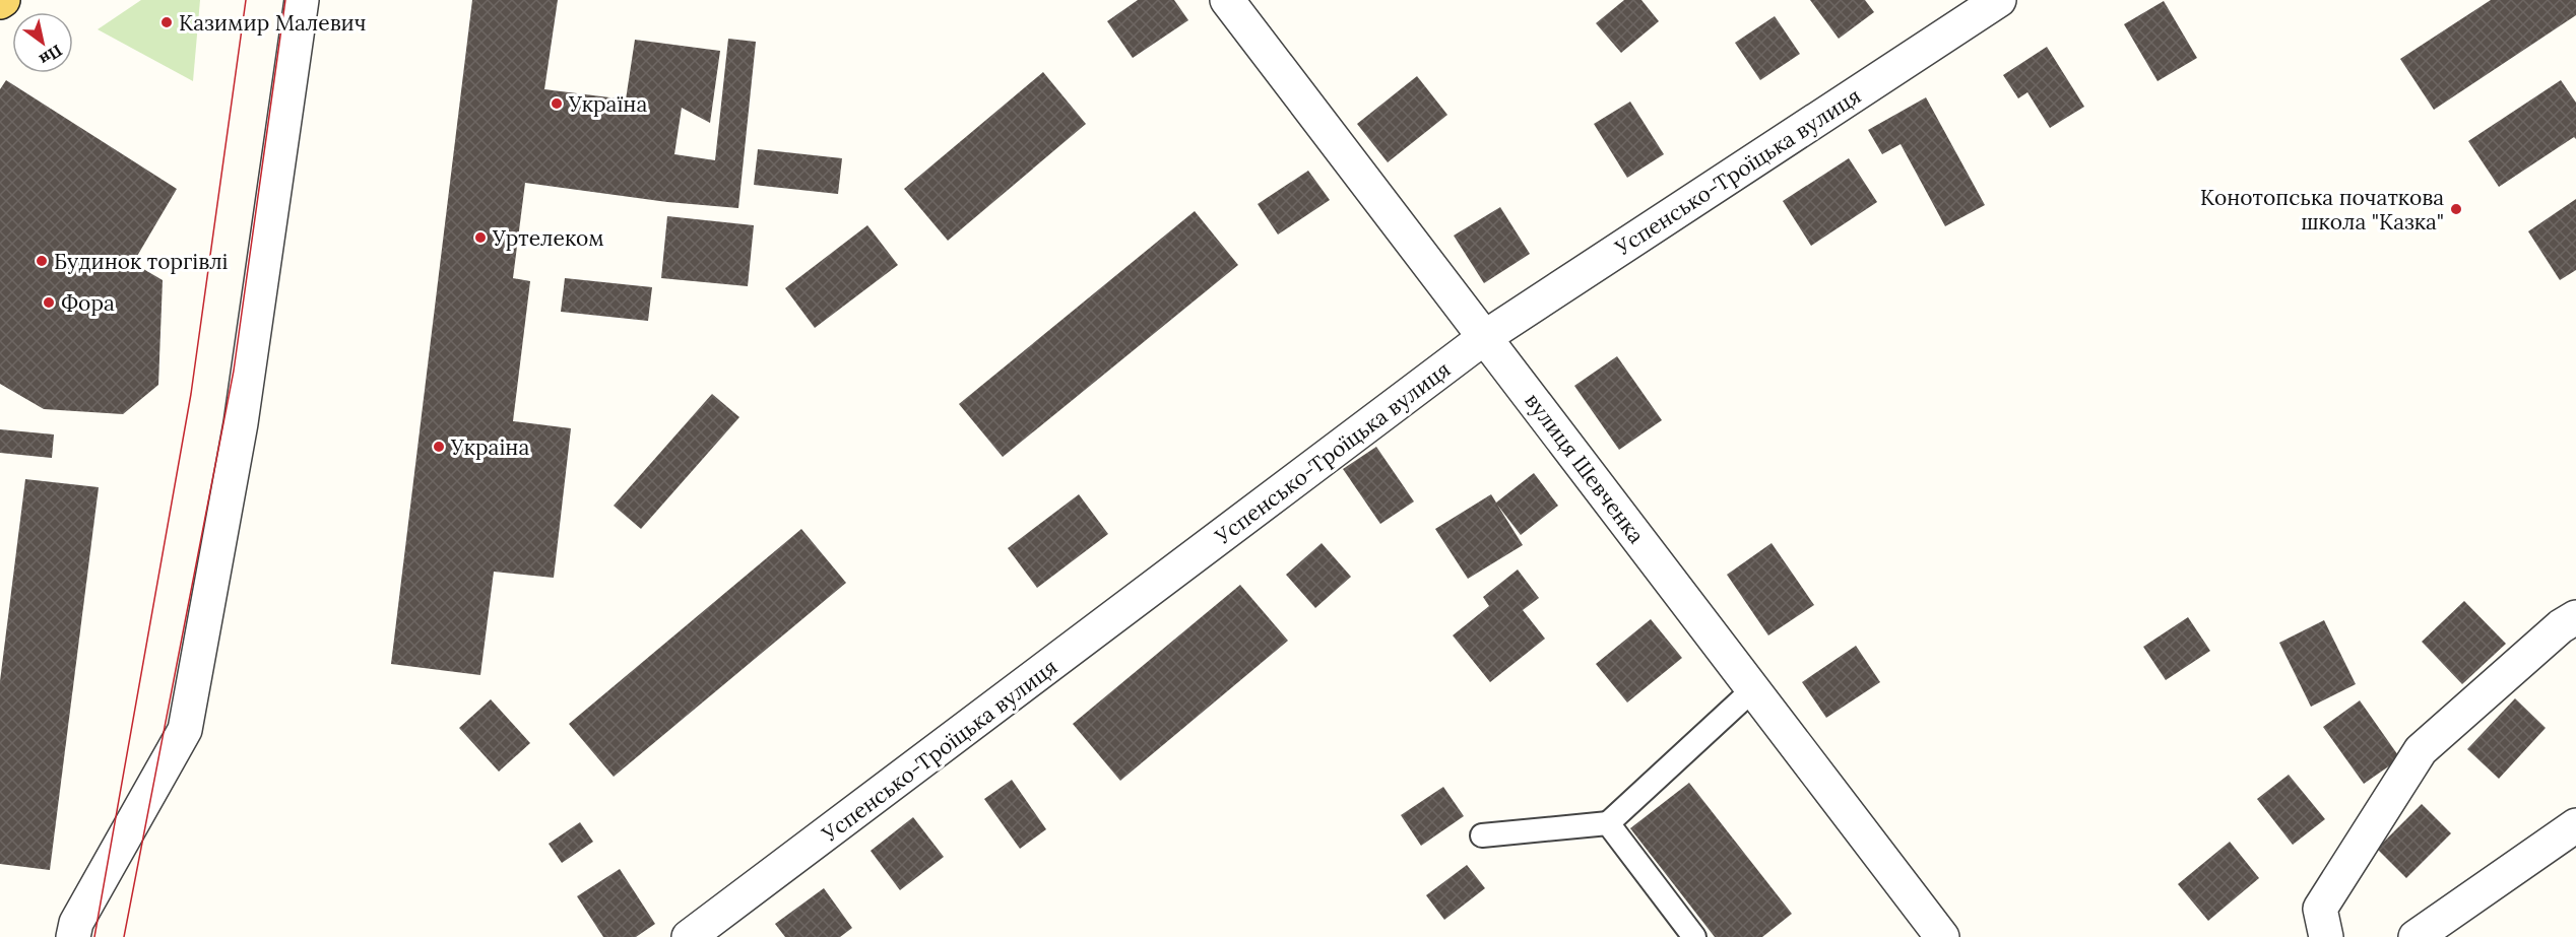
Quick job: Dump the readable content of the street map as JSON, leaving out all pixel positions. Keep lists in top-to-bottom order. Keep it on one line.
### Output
{"streets":{"street":["Успенсько-Троїцька вулиця","вулиця Шевченка"]},"crossings":[["Успенсько-Троїцька вулиця","вулиця Шевченка"]],"places":["Казимир Малевич","Україна","Конотопська початкова школа \"Казка\"","Уртелеком","Будинок торгівлі","Фора","Украіна"],"north":"bottom right"}
